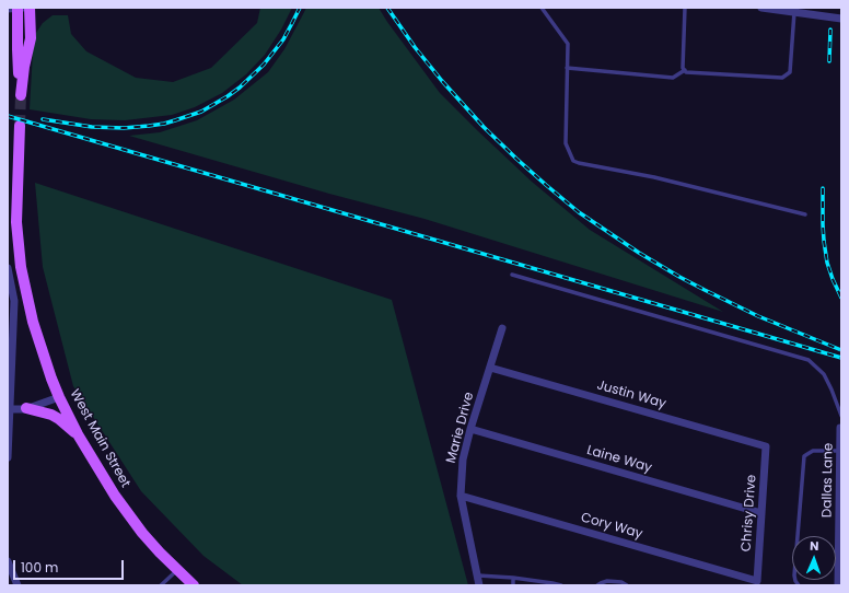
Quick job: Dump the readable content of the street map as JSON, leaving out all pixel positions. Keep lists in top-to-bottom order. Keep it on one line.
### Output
{"streets":{"main road":["West Main Street"],"street":["Justin Way","Marie Drive","Laine Way","Dallas Lane","Chrisy Drive","Cory Way"]},"crossings":[["Justin Way","Marie Drive"],["Justin Way","Chrisy Drive"],["Marie Drive","Laine Way"],["Marie Drive","Cory Way"],["Laine Way","Chrisy Drive"],["Chrisy Drive","Cory Way"]],"scale_bar":"100 m","north":"top"}
